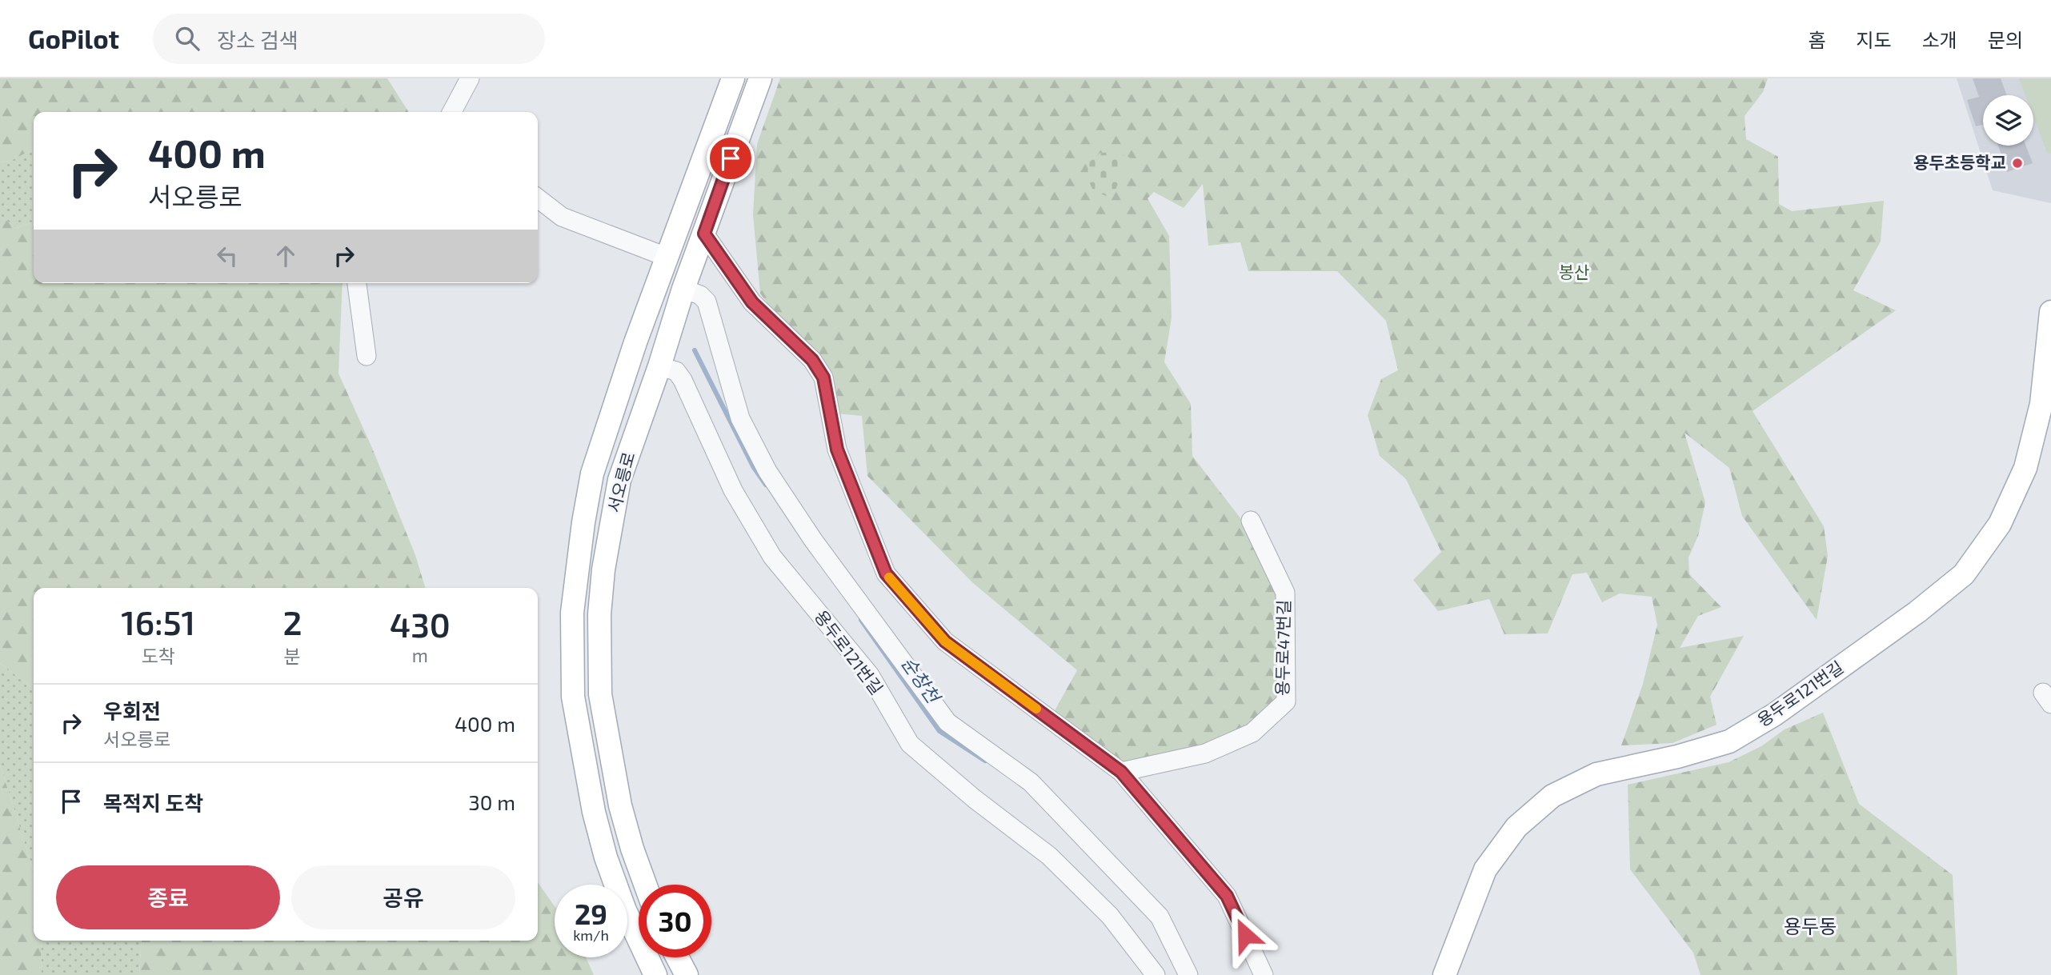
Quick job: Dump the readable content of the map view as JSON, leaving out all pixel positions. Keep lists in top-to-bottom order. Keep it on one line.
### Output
{"streets":{"main road":["서오릉로","용두로121번길"],"street":["용두로47번길"]},"crossings":[["서오릉로","용두로121번길"]],"districts":["용두동"],"water":["순창천"],"parks":["봉산"],"places":["용두초등학교"],"page":{"header":"GoPilot","search":"장소 검색","nav":["홈","지도","소개","문의"],"turn":["400 m","서오릉로"],"eta":["16:51","도착","2","분","430","m"],"list":[{"name":"우회전","note":"서오릉로","value":"400 m"},{"name":"목적지 도착","value":"30 m"}],"buttons":["종료","공유"],"speed":"29 km/h","limit":"30"}}
